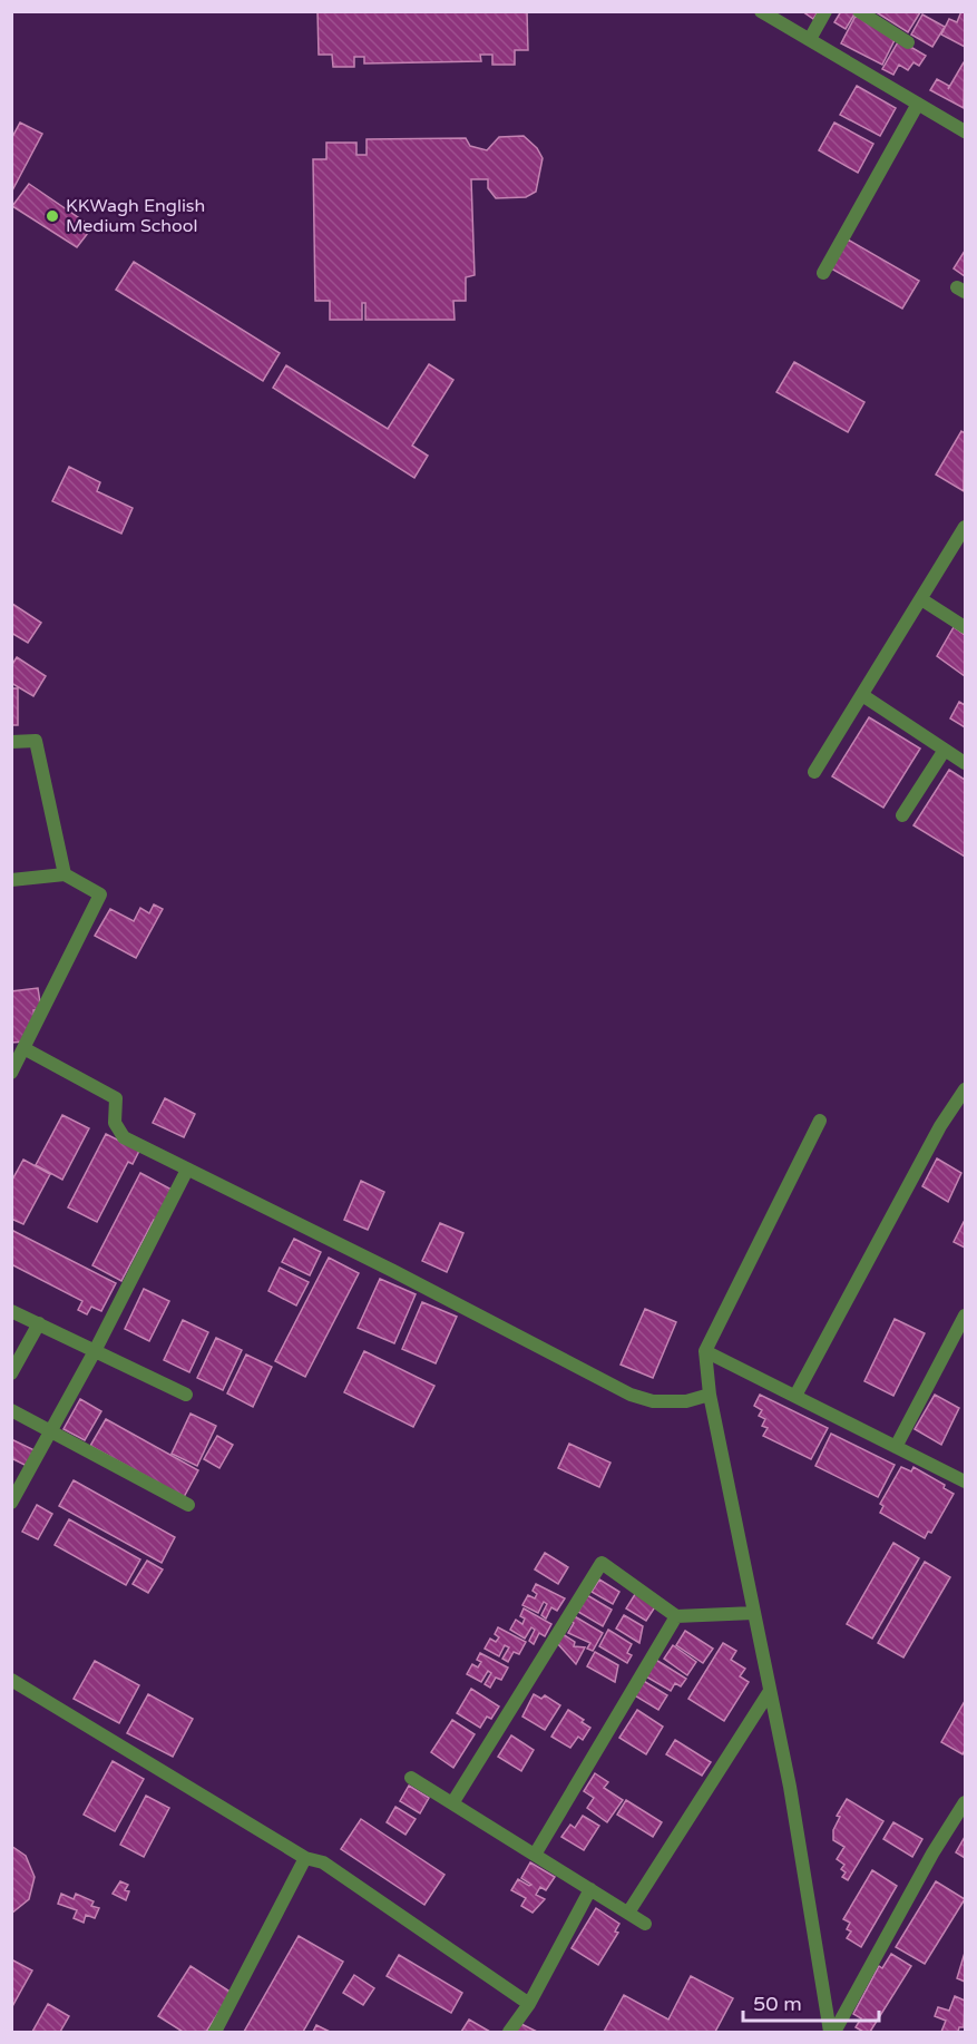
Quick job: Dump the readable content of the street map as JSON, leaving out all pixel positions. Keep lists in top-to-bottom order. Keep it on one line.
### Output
{"places":["KKWagh English Medium School"],"scale_bar":"50 m"}
